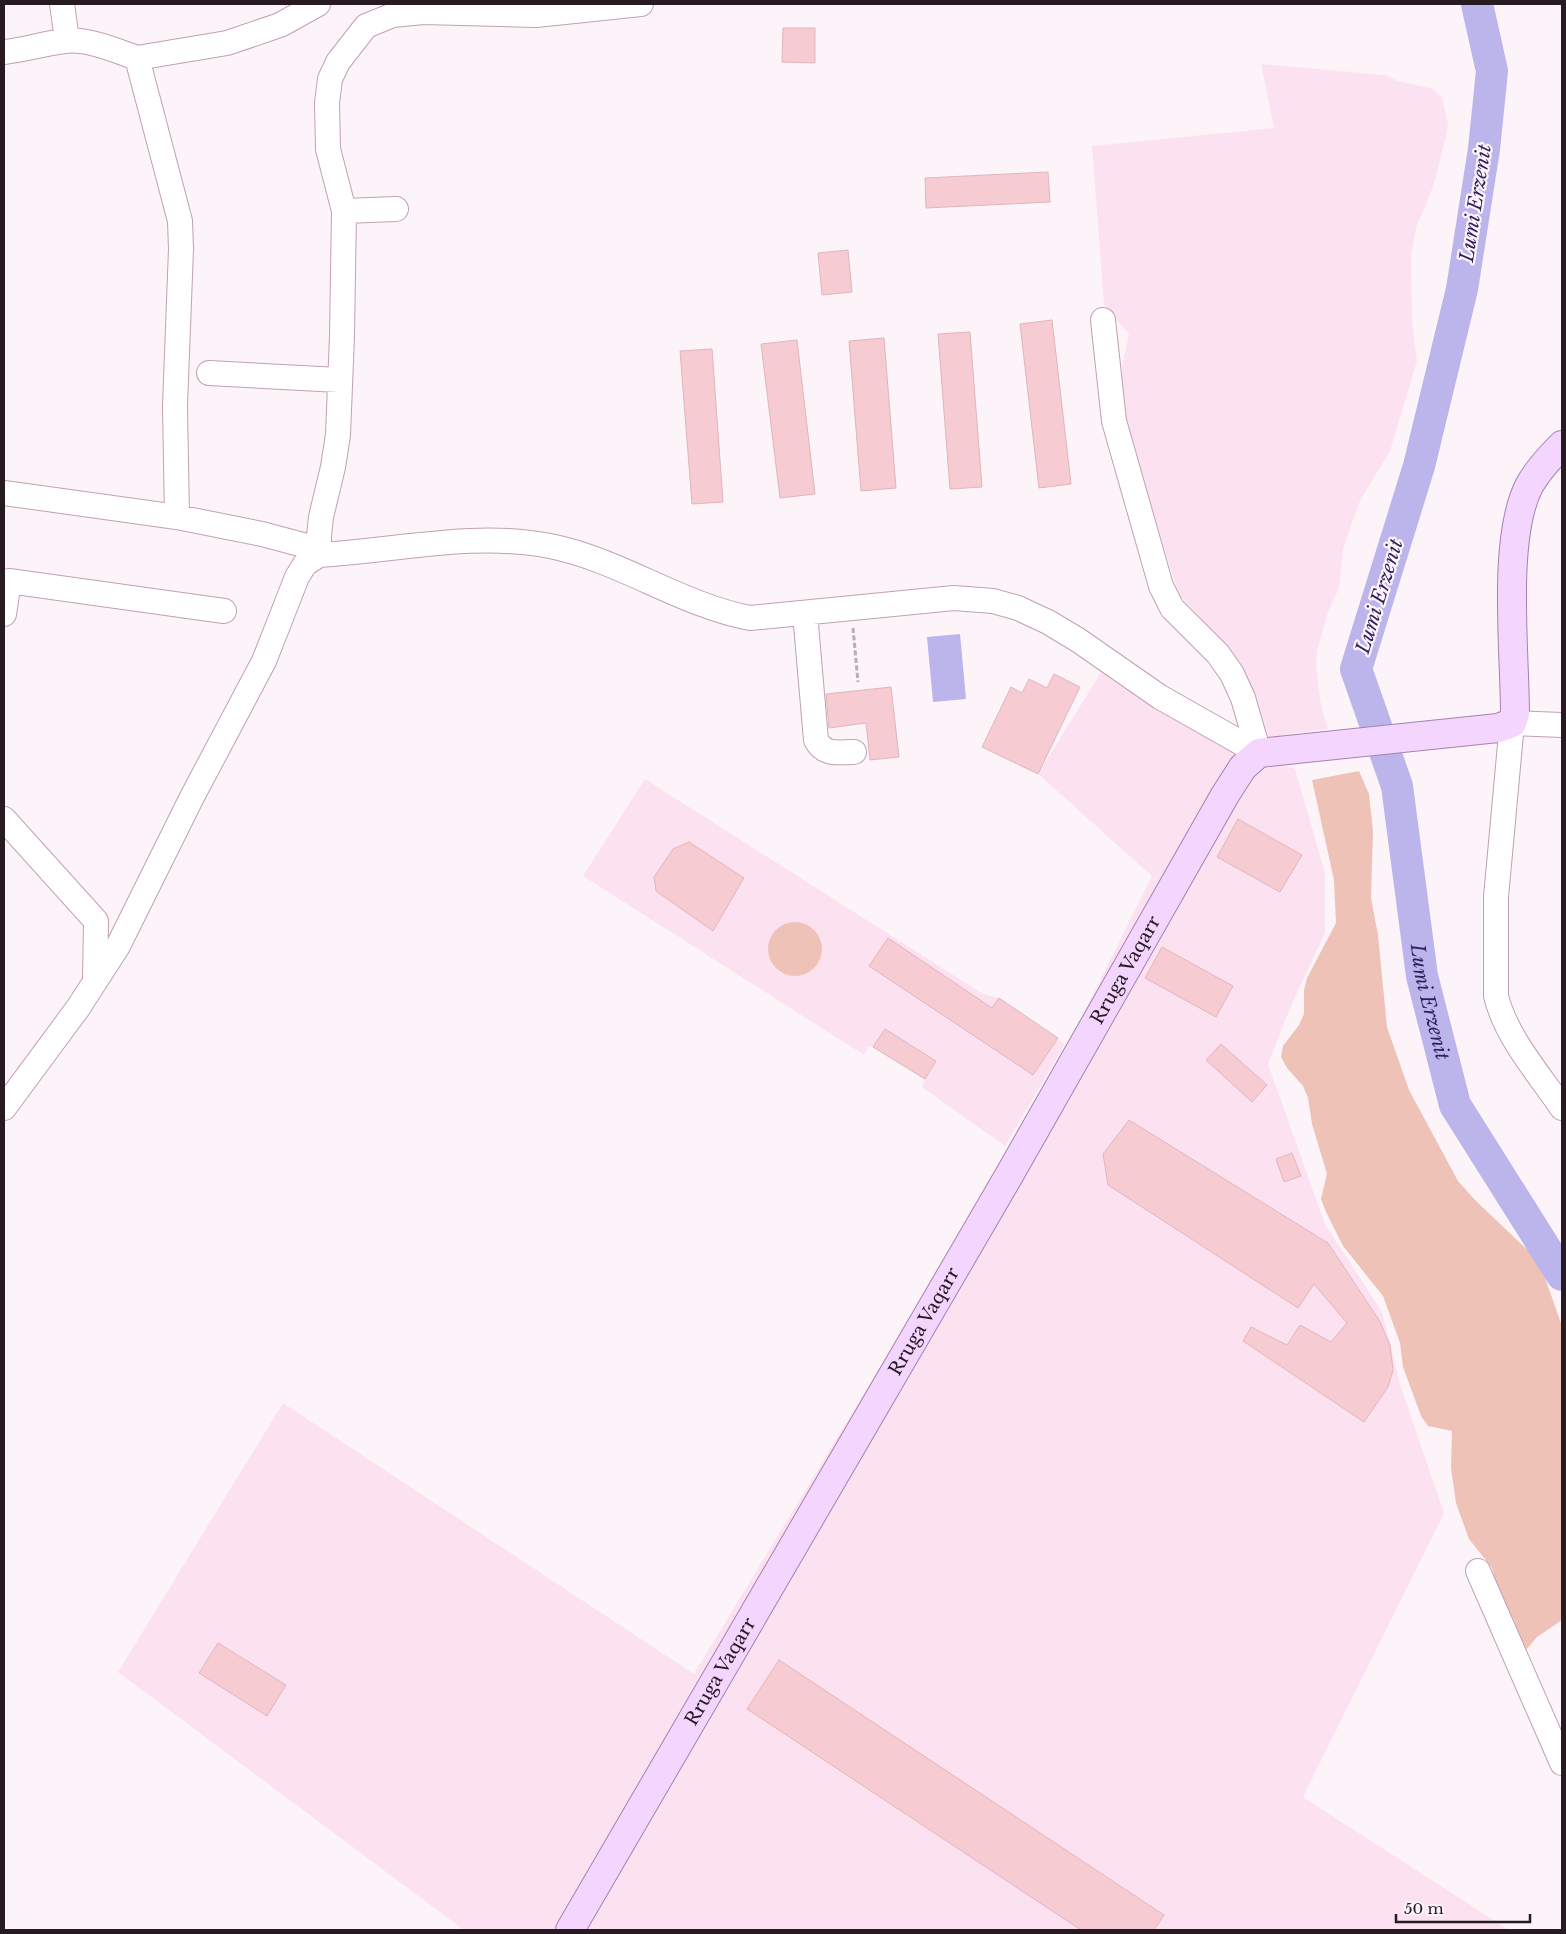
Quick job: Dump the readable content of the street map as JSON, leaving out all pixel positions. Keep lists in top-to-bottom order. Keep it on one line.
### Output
{"streets":{"main road":["Rruga Vaqarr"]},"water":["Lumi Erzenit"],"scale_bar":"50 m"}
